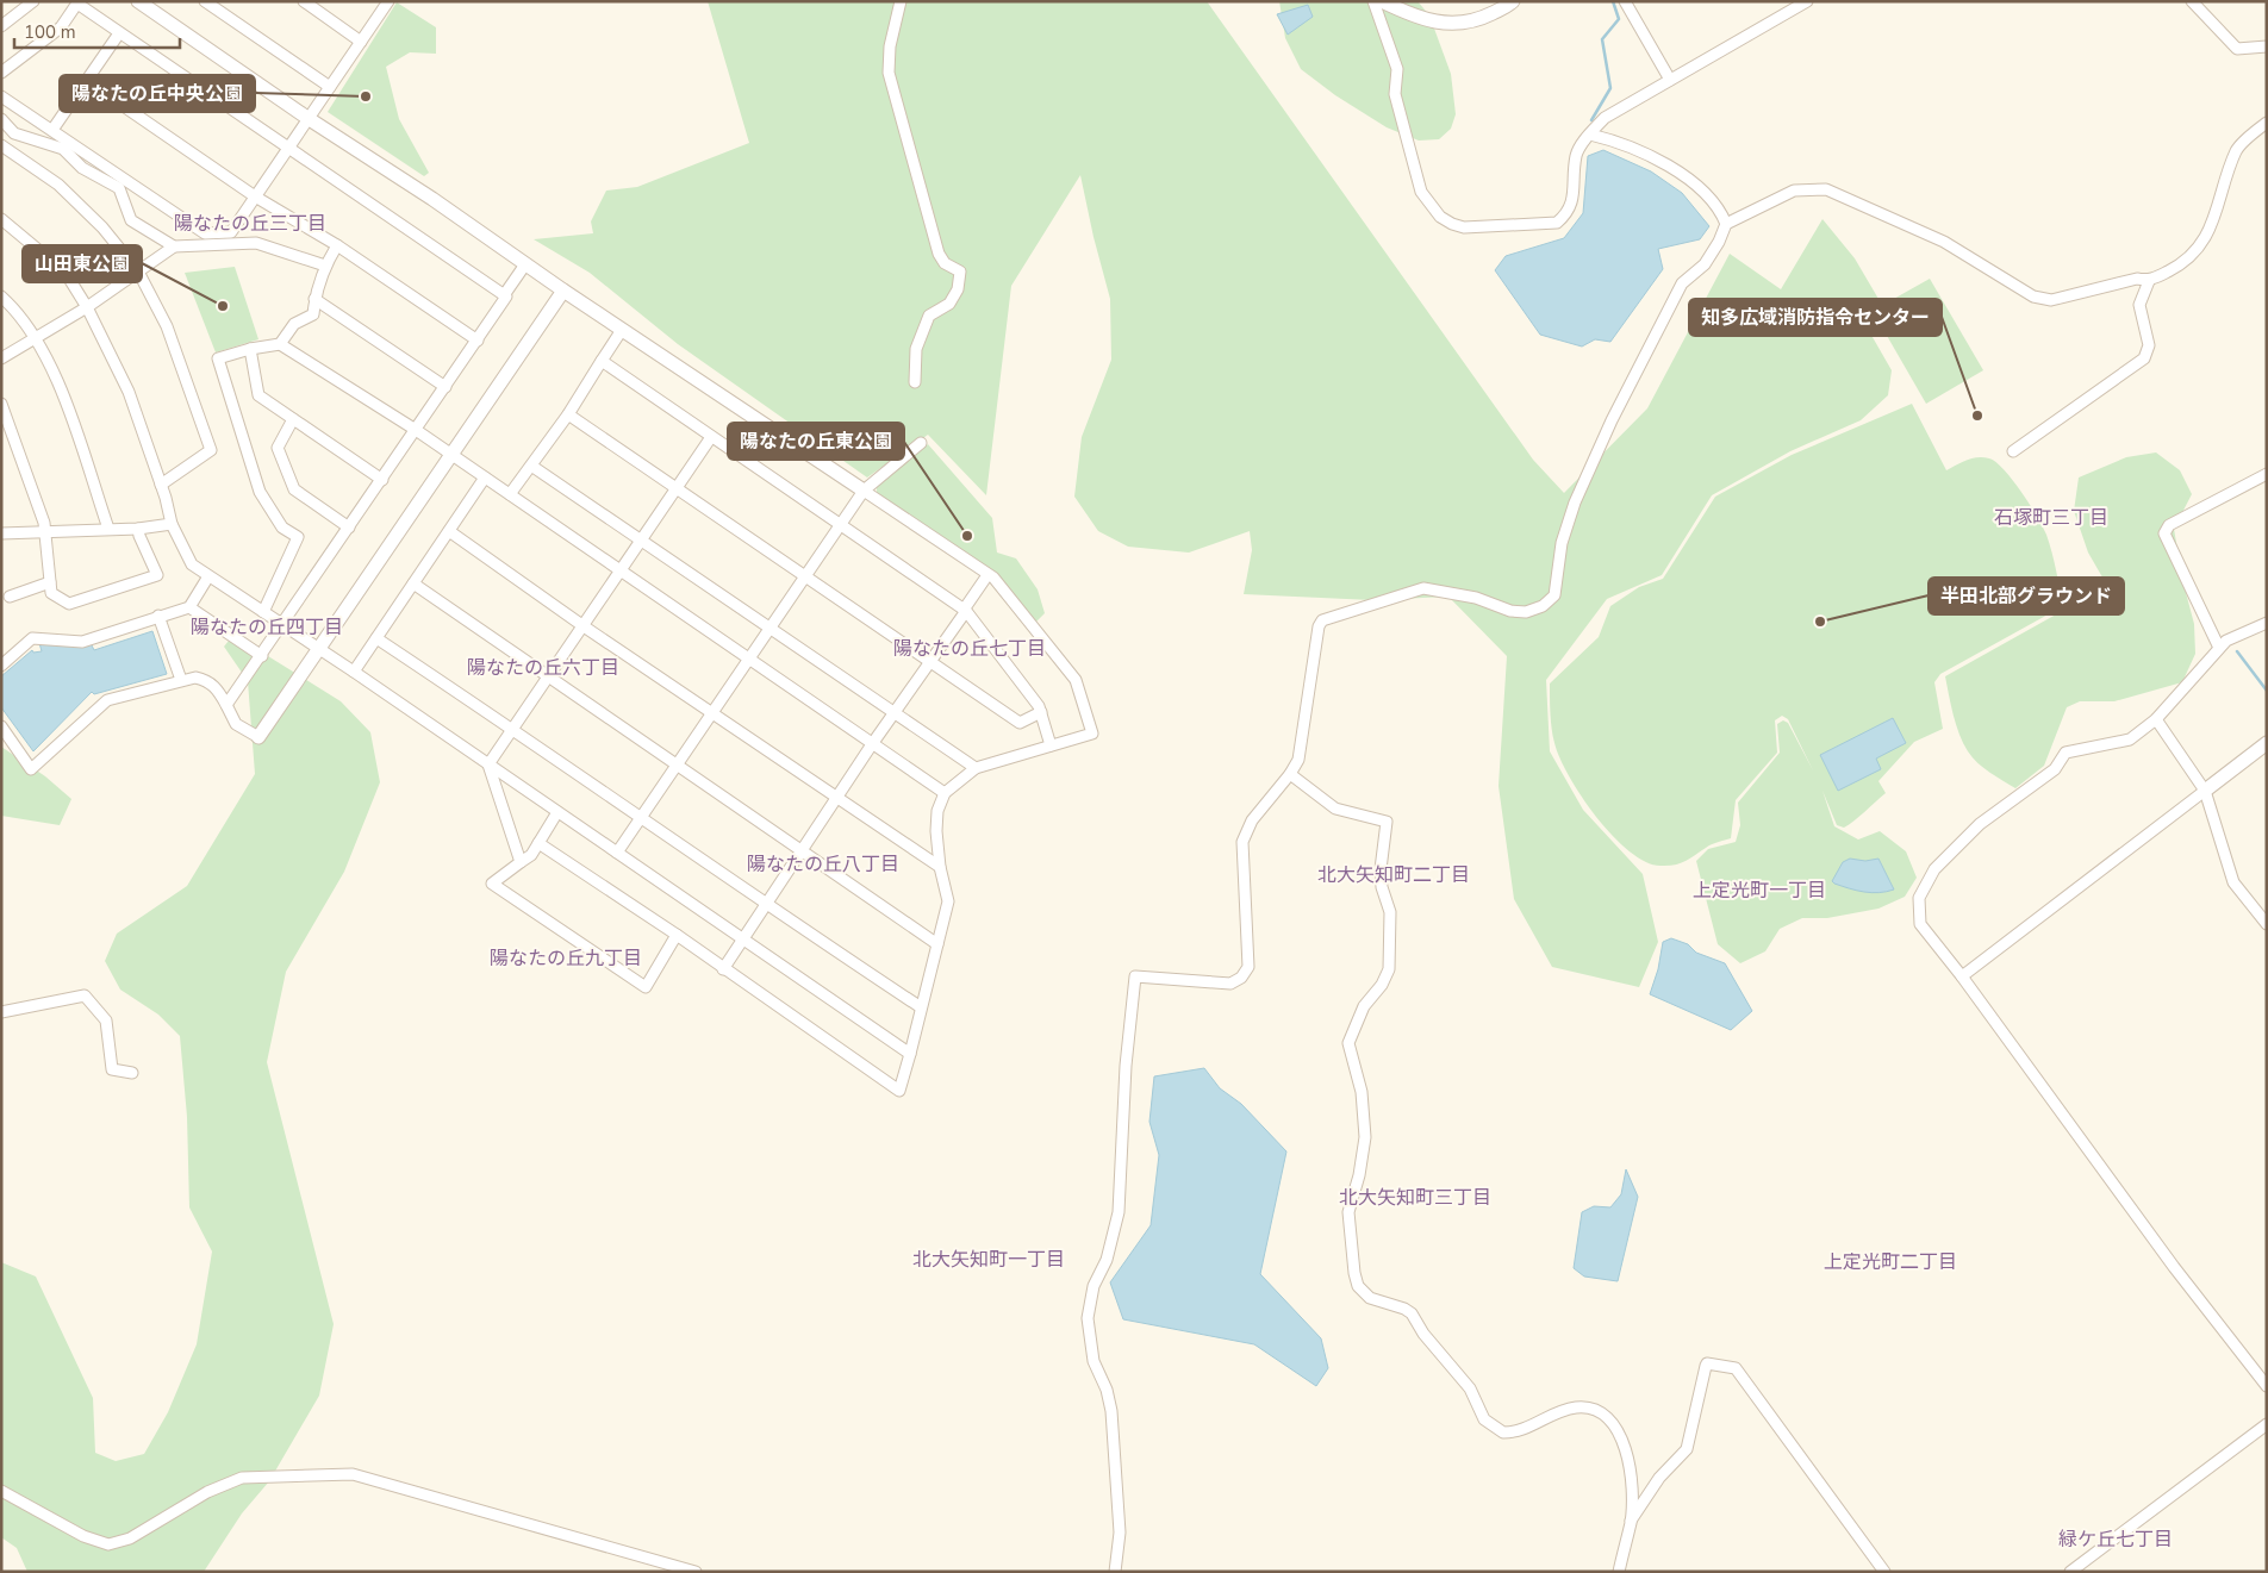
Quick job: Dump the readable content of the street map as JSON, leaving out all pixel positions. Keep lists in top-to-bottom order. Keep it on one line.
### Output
{"districts":["陽なたの丘三丁目","石塚町三丁目","陽なたの丘四丁目","陽なたの丘七丁目","陽なたの丘六丁目","陽なたの丘八丁目","北大矢知町二丁目","上定光町一丁目","陽なたの丘九丁目","北大矢知町三丁目","北大矢知町一丁目","上定光町二丁目","緑ケ丘七丁目"],"places":["陽なたの丘中央公園","山田東公園","知多広域消防指令センター","陽なたの丘東公園","半田北部グラウンド"],"scale_bar":"100 m"}
